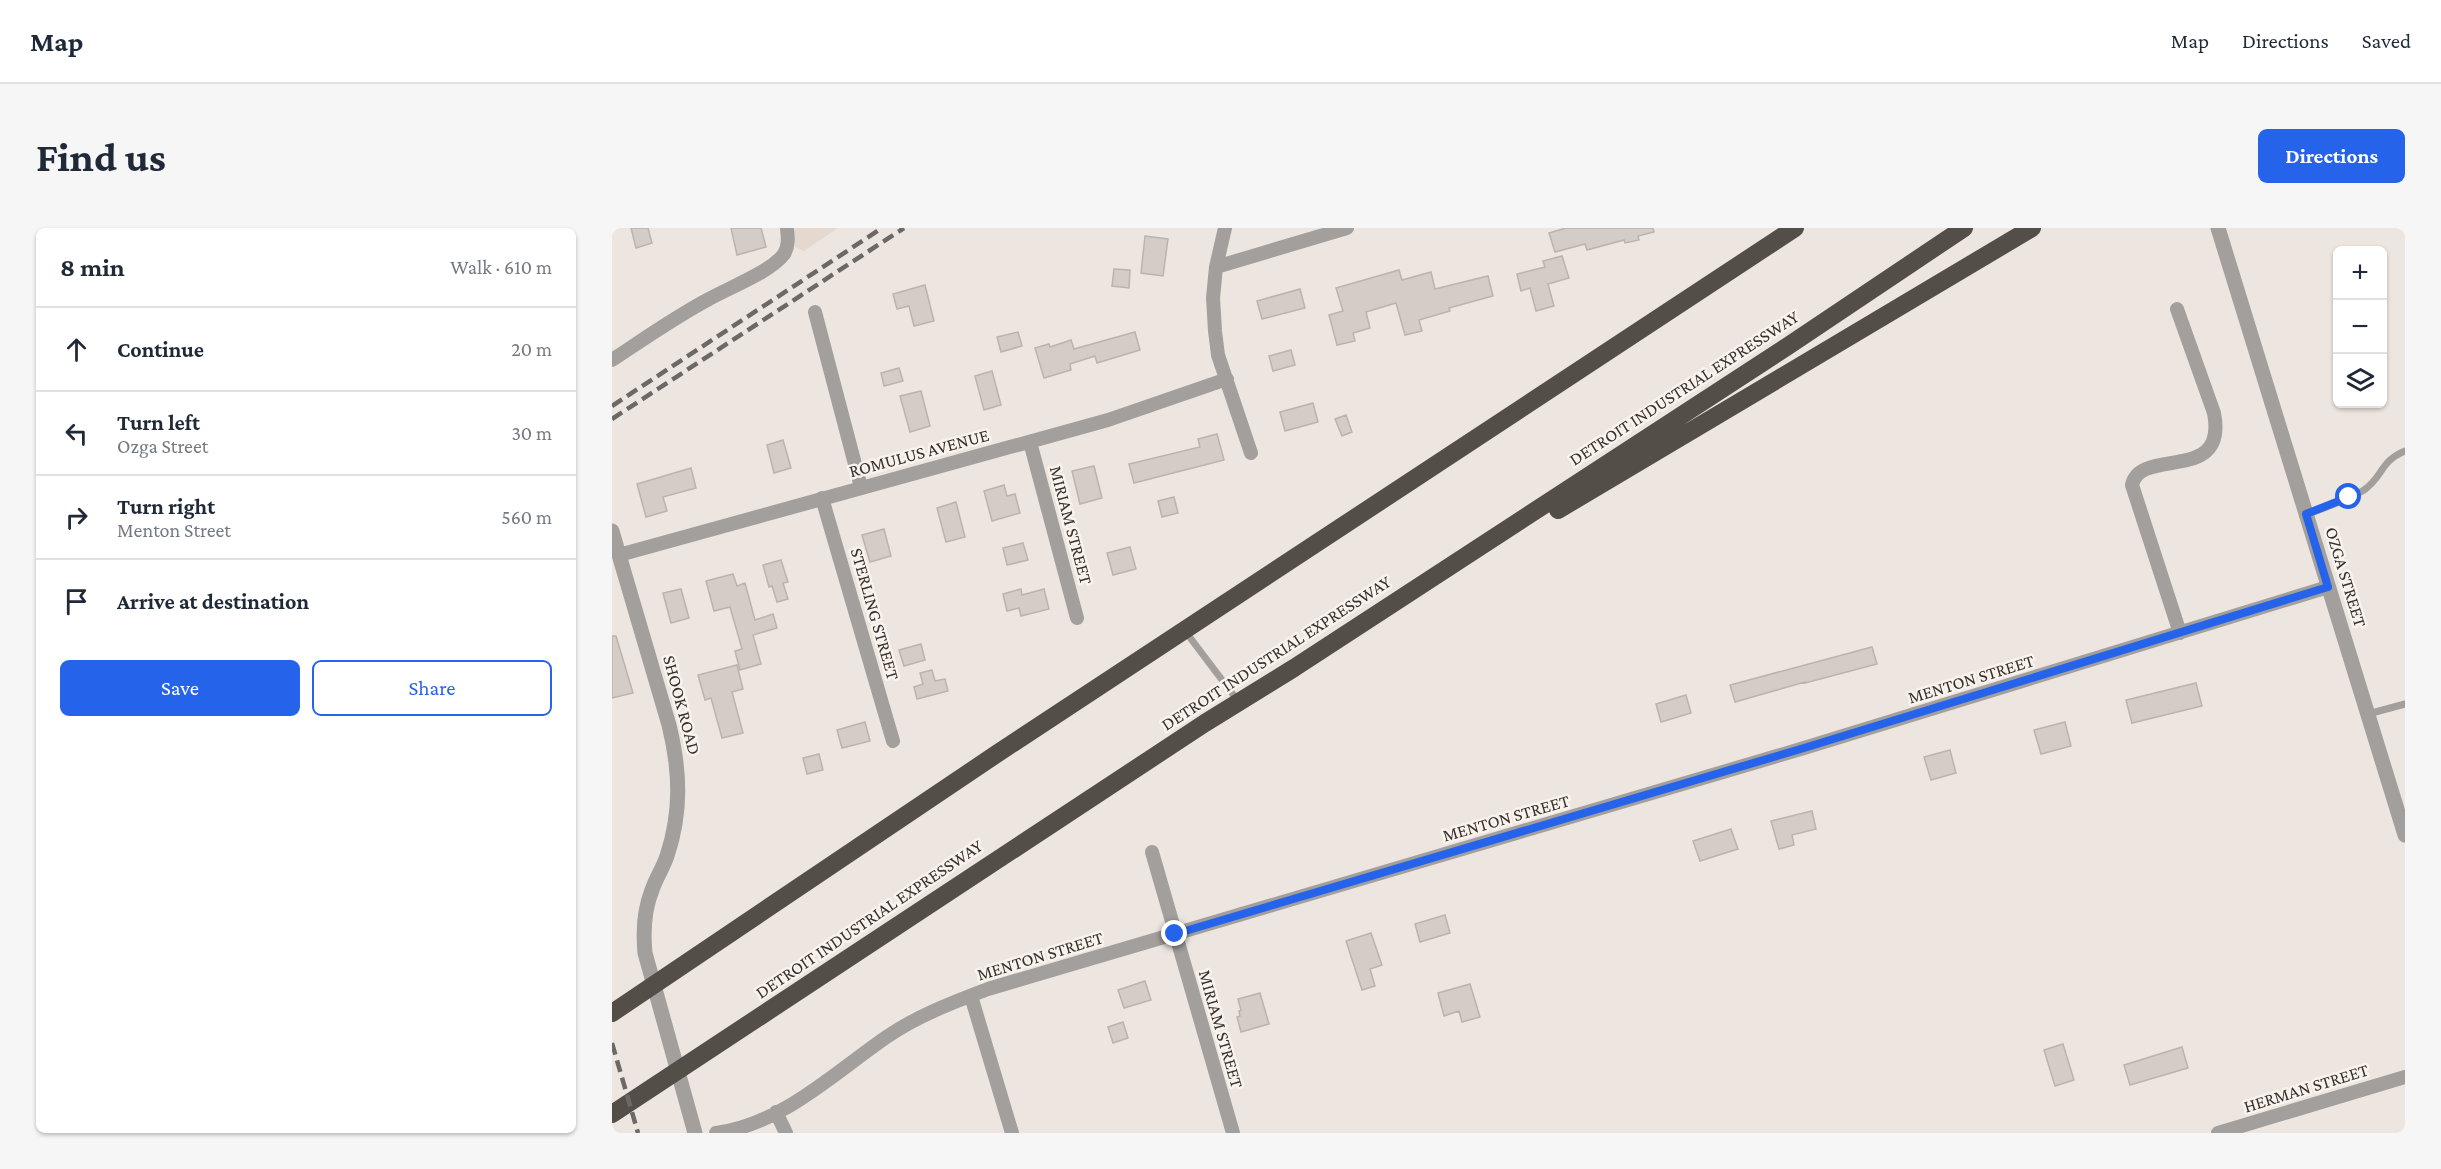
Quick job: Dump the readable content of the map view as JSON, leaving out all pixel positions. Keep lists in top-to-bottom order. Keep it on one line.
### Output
{"streets":{"highway":["DETROIT INDUSTRIAL EXPRESSWAY"],"street":["ROMULUS AVENUE","MIRIAM STREET","OZGA STREET","STERLING STREET","MENTON STREET","SHOOK ROAD","HERMAN STREET"]},"crossings":[["ROMULUS AVENUE","MIRIAM STREET"],["ROMULUS AVENUE","STERLING STREET"],["ROMULUS AVENUE","SHOOK ROAD"],["MIRIAM STREET","MENTON STREET"],["OZGA STREET","MENTON STREET"]],"page":{"header":"Map","nav":["Map","Directions","Saved"],"buttons":["Directions",["Save","Share"]],"title":"Find us","heading":["8 min","Walk · 610 m"],"map_buttons":["+","−"],"list":[["Continue","20 m"],["Turn left","Ozga Street","30 m"],["Turn right","Menton Street","560 m"],"Arrive at destination"]}}
